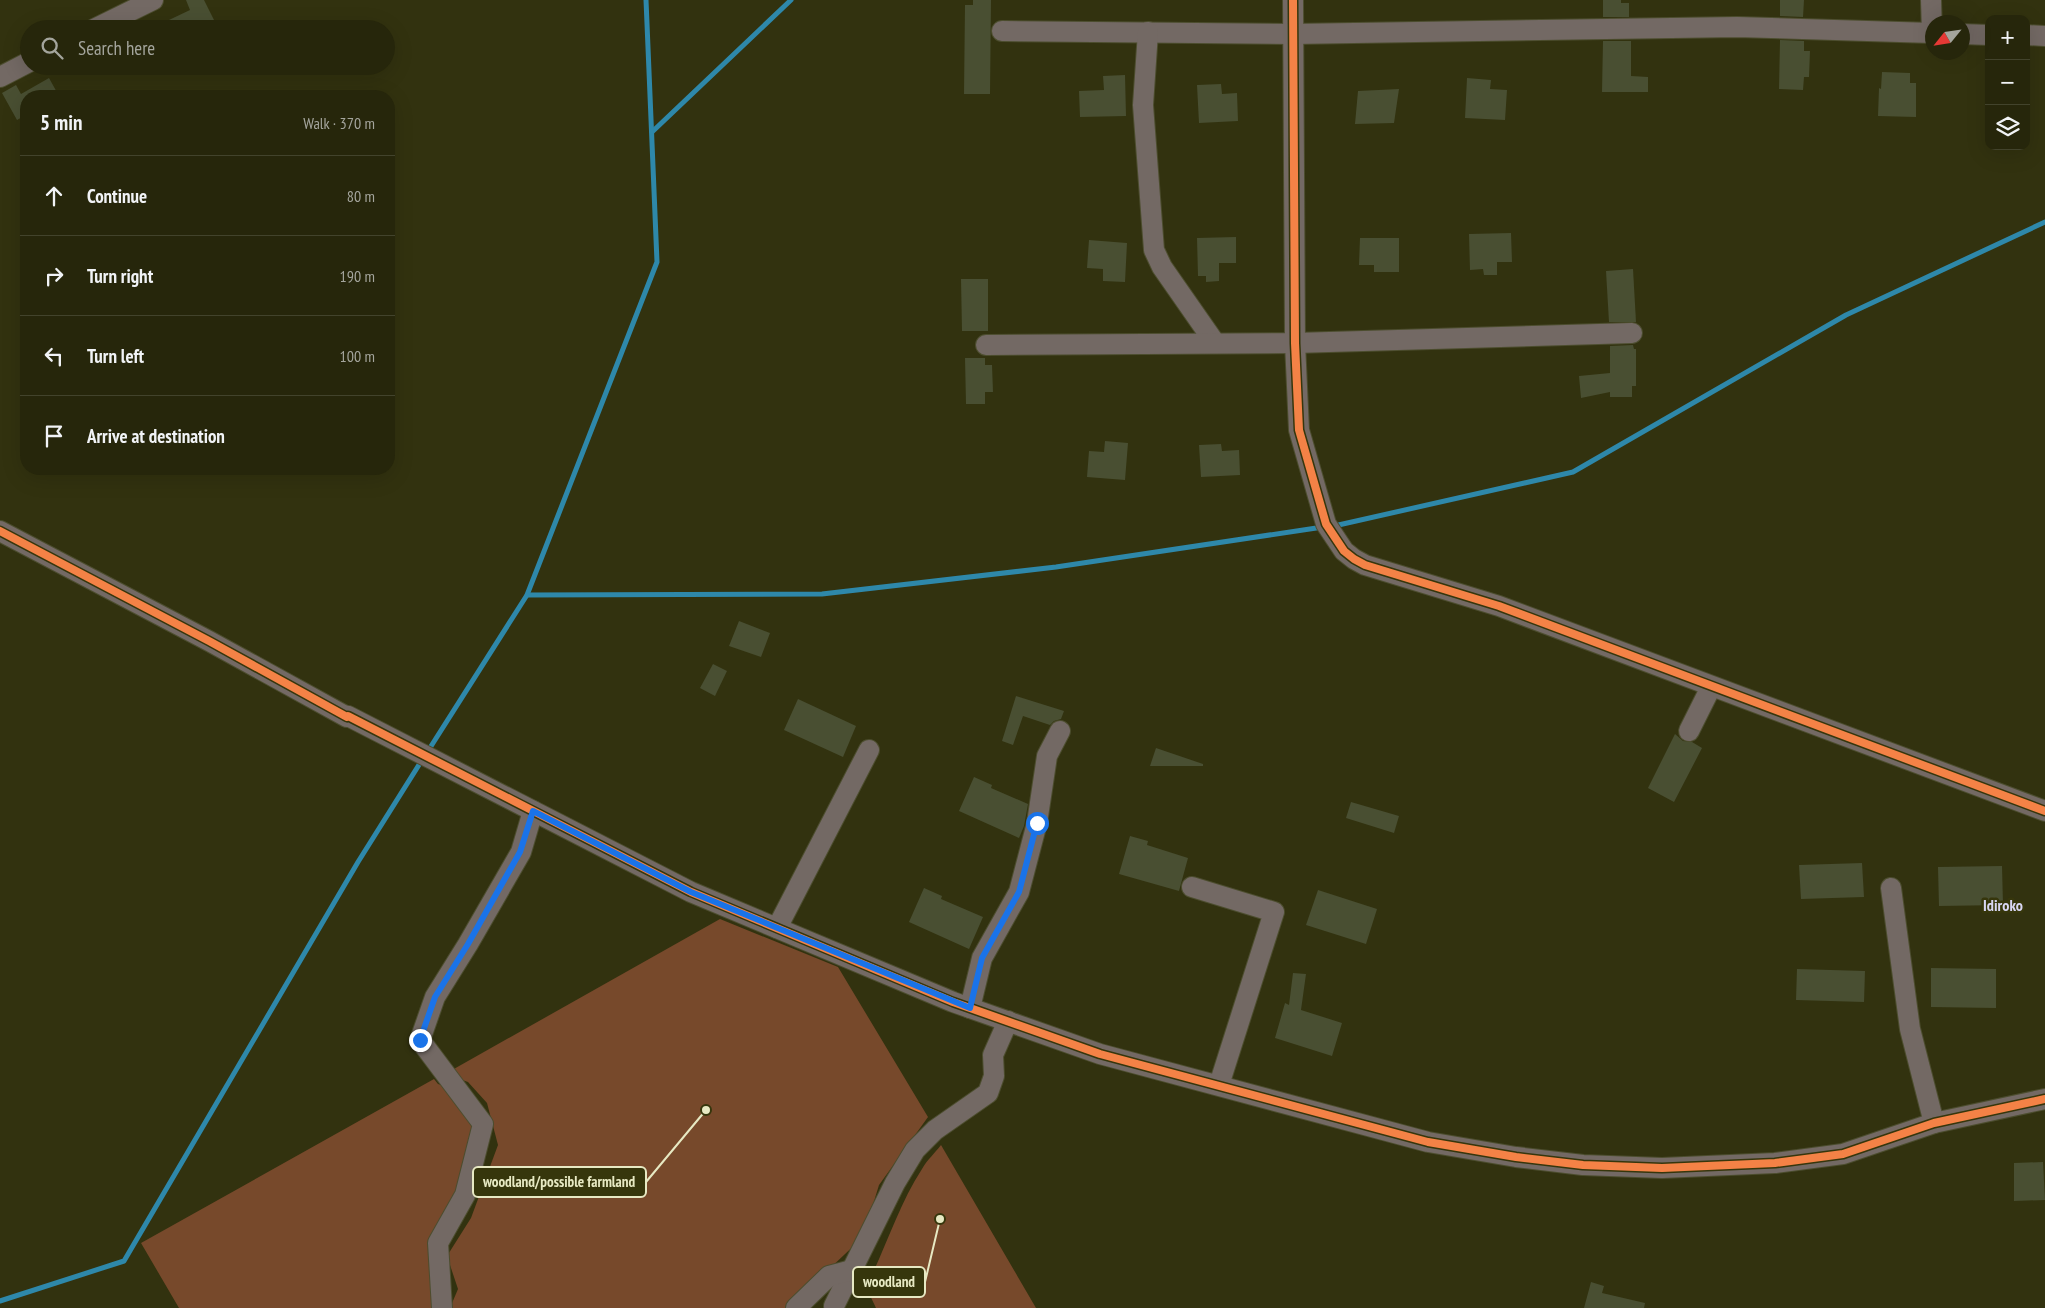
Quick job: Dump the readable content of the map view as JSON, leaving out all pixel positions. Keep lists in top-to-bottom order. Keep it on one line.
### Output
{"districts":["Idiroko"],"places":["woodland/possible farmland","woodland"],"north":"bottom left","page":{"map_buttons":["+","−"],"search":"Search here","heading":["5 min","Walk · 370 m"],"list":[["Continue","80 m"],["Turn right","190 m"],["Turn left","100 m"],"Arrive at destination"]}}
